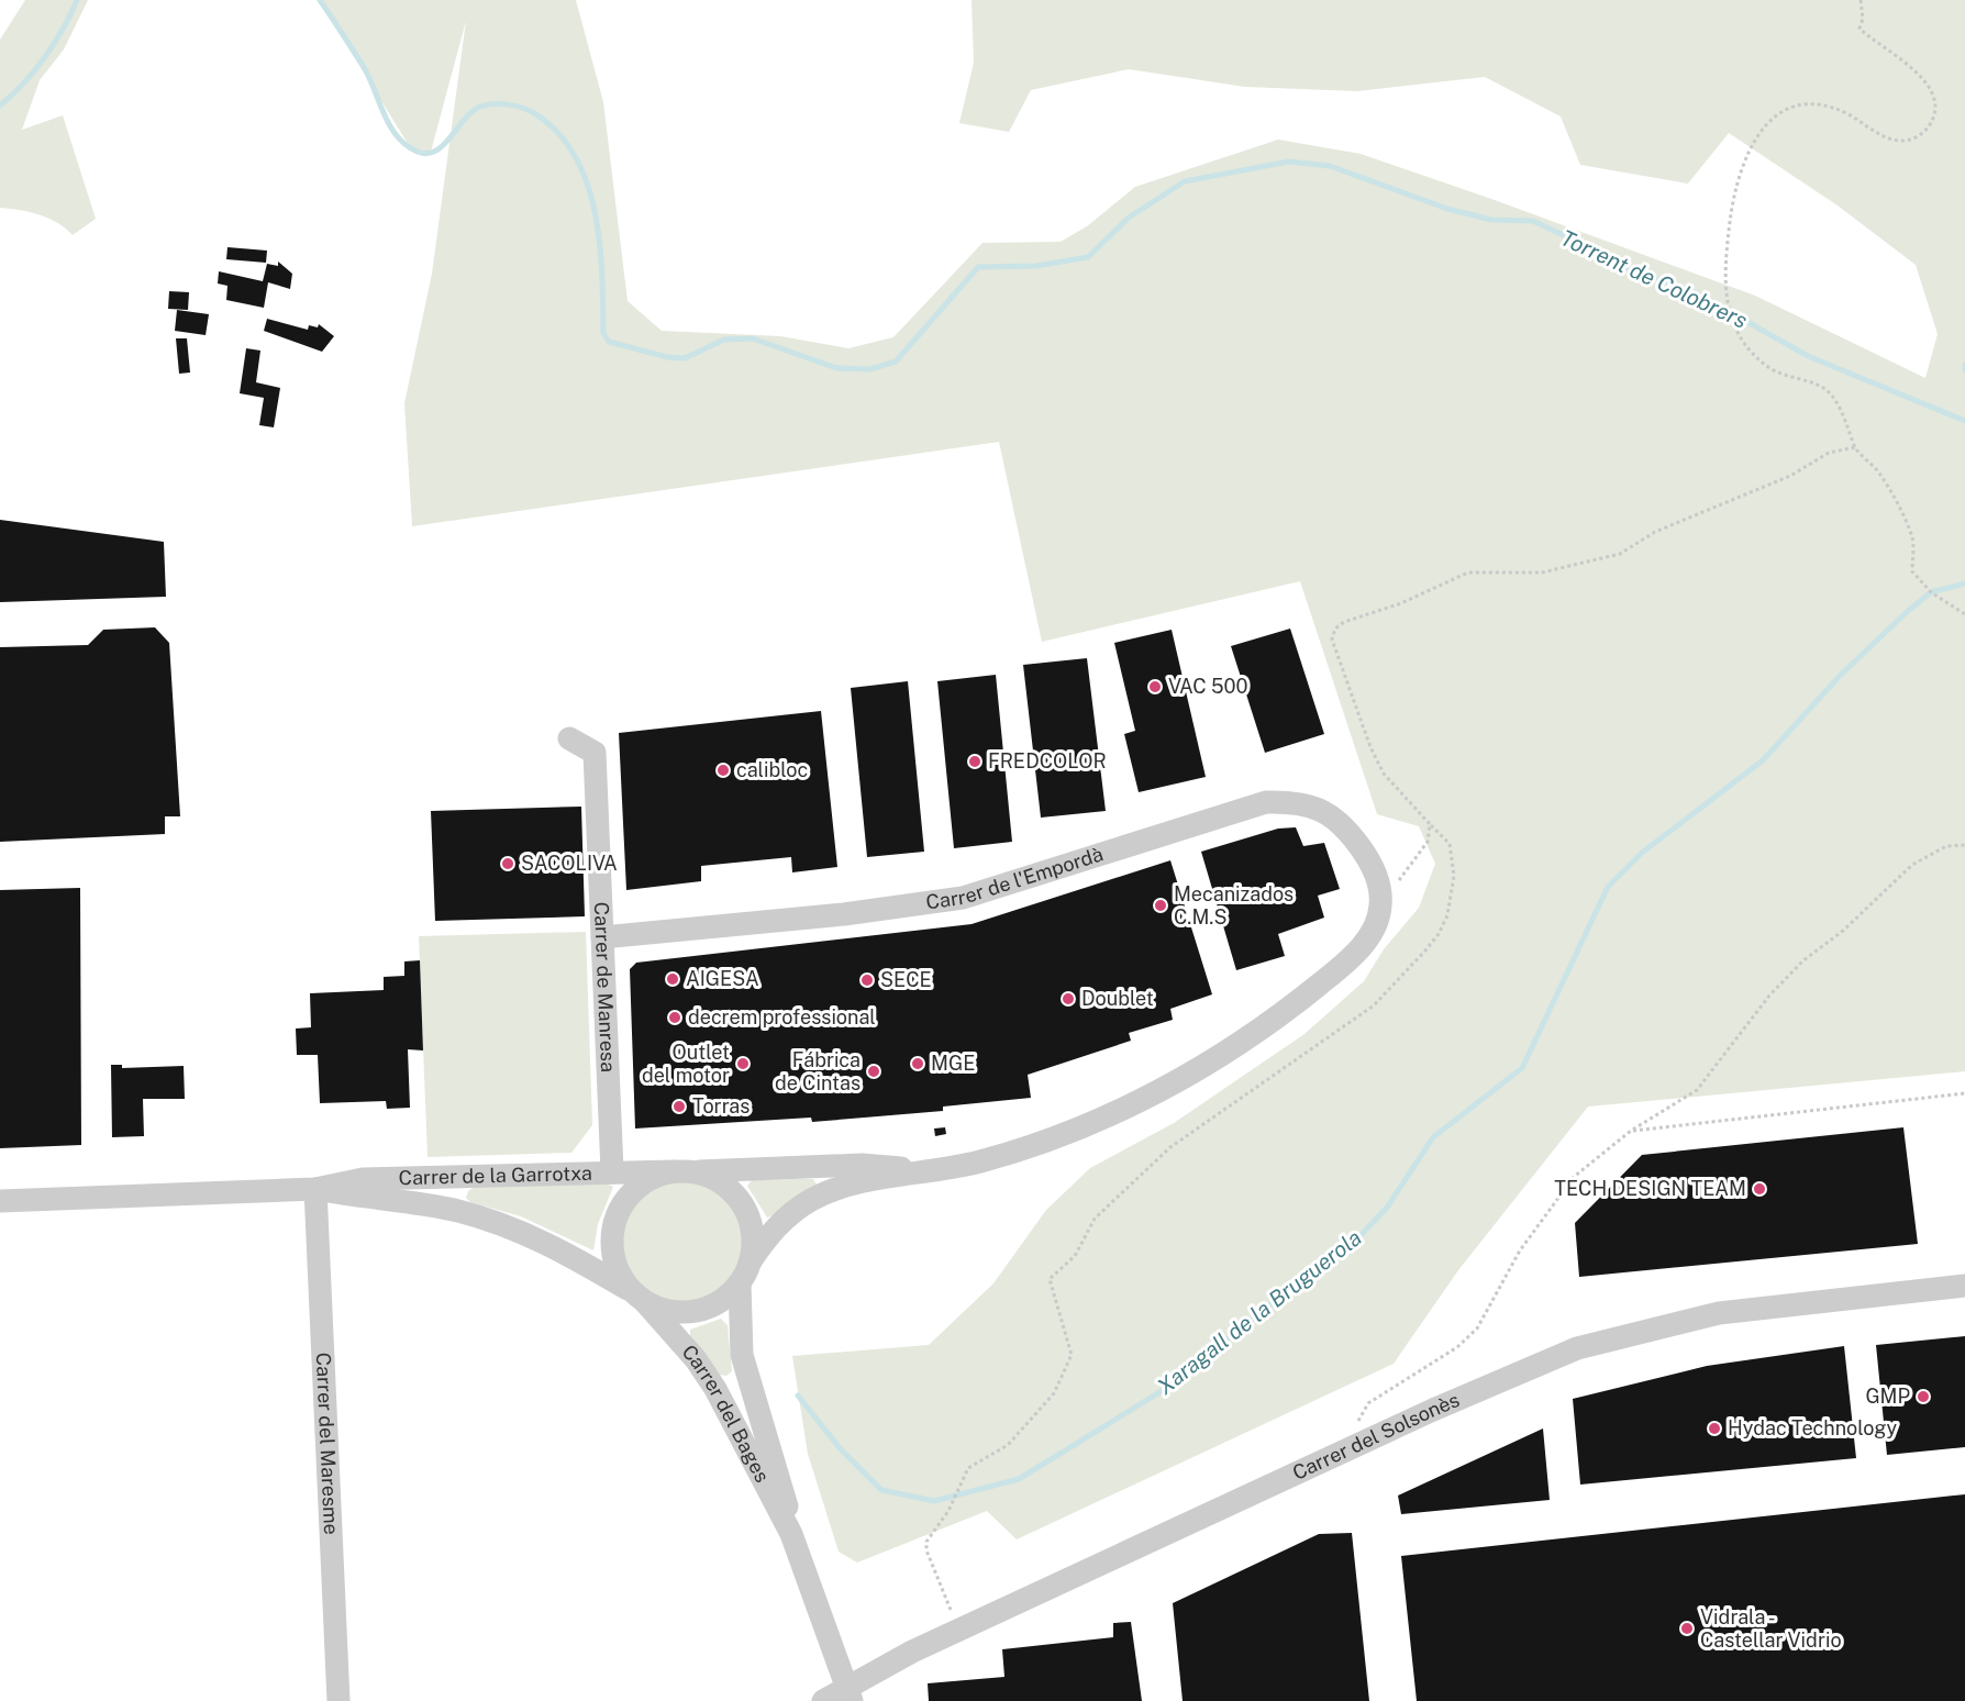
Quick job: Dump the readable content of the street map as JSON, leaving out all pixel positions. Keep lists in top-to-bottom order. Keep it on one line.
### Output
{"streets":{"street":["Carrer de l'Empordà","Carrer de Manresa","Carrer de la Garrotxa","Carrer del Bages","Carrer del Solsonès","Carrer del Maresme"]},"crossings":[["Carrer de l'Empordà","Carrer de Manresa"],["Carrer de l'Empordà","Carrer de la Garrotxa"],["Carrer de Manresa","Carrer de la Garrotxa"],["Carrer de la Garrotxa","Carrer del Bages"],["Carrer de la Garrotxa","Carrer del Maresme"],["Carrer del Bages","Carrer del Solsonès"]],"water":["Torrent de Colobrers","Xaragall de la Bruguerola"],"places":["VAC 500","FREDCOLOR","calibloc","SACOLIVA","Mecanizados C.M.S","AIGESA","SECE","Doublet","decrem professional","Outlet del motor","MGE","Fábrica de Cintas","Torras","TECH DESIGN TEAM","GMP","Hydac Technology","Vidrala - Castellar Vidrio"]}
